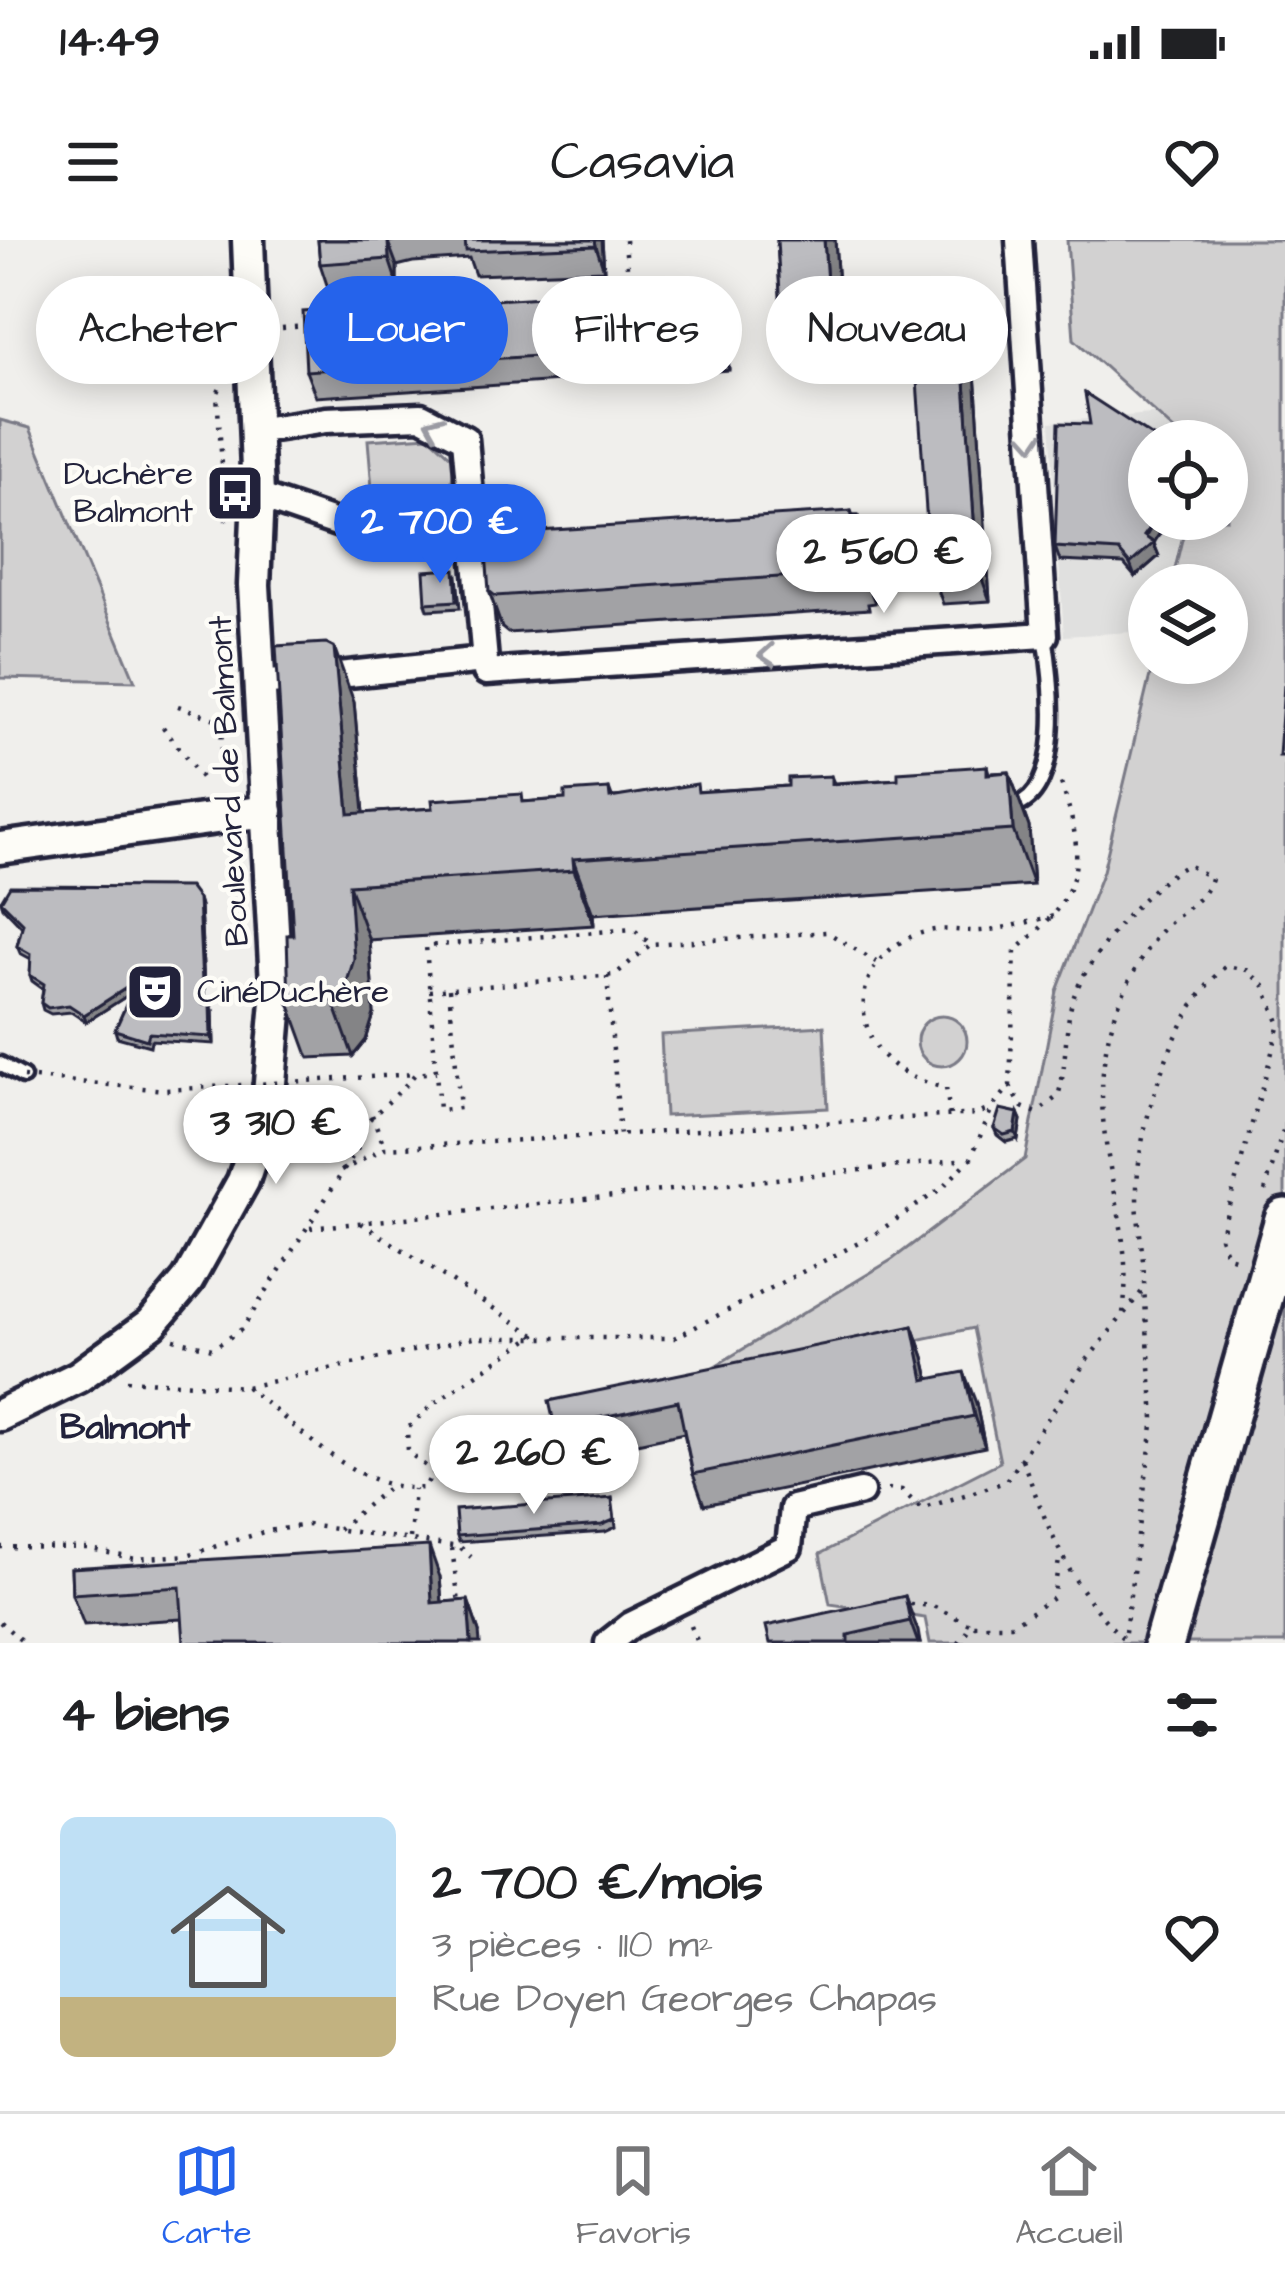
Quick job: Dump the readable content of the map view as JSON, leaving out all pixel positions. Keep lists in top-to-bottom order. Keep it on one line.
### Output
{"streets":{"street":["Boulevard de Balmont"]},"districts":["Balmont"],"places":{"bus stop":["Duchère Balmont"],"theatre":["CinéDuchère"]},"page":{"status":"14:49","header":"Casavia","chip":["Acheter","Louer","Filtres","Nouveau"],"price":["2 700 €","2 560 €","3 310 €","2 260 €"],"heading":"4 biens","list":[{"name":"2 700 €/mois","note":"3 pièces · 110 m² · Rue Doyen Georges Chapas"}],"tabs":["Carte","Favoris","Accueil"]}}
